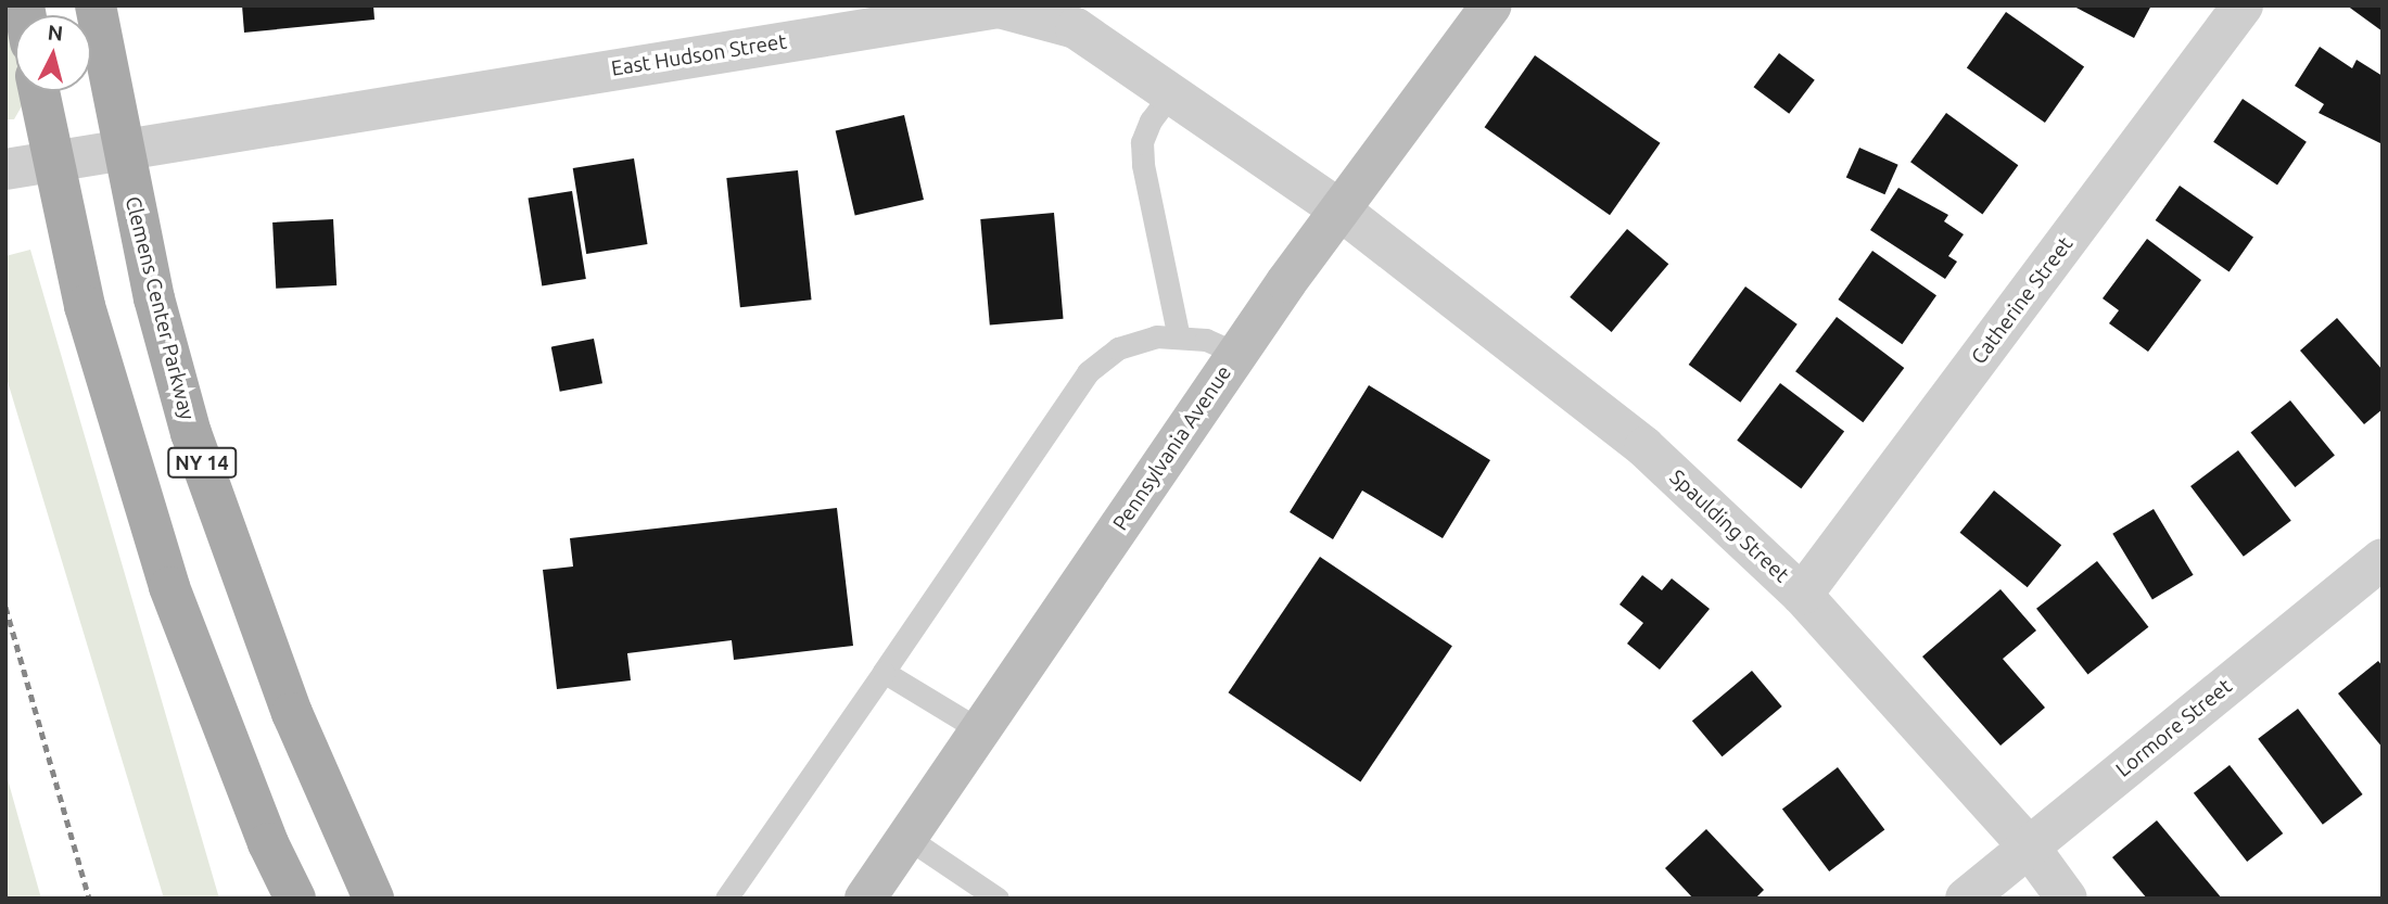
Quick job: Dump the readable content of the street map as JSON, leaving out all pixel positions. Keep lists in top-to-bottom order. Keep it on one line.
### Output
{"streets":{"main road":["Clemens Center Parkway","Pennsylvania Avenue","NY 14"],"street":["East Hudson Street","Catherine Street","Spaulding Street","Lormore Street"]},"crossings":[["East Hudson Street","Clemens Center Parkway"],["East Hudson Street","Pennsylvania Avenue"],["East Hudson Street","NY 14"],["East Hudson Street","Spaulding Street"],["Catherine Street","Spaulding Street"],["Pennsylvania Avenue","Spaulding Street"],["Spaulding Street","Lormore Street"]],"north":"top"}
